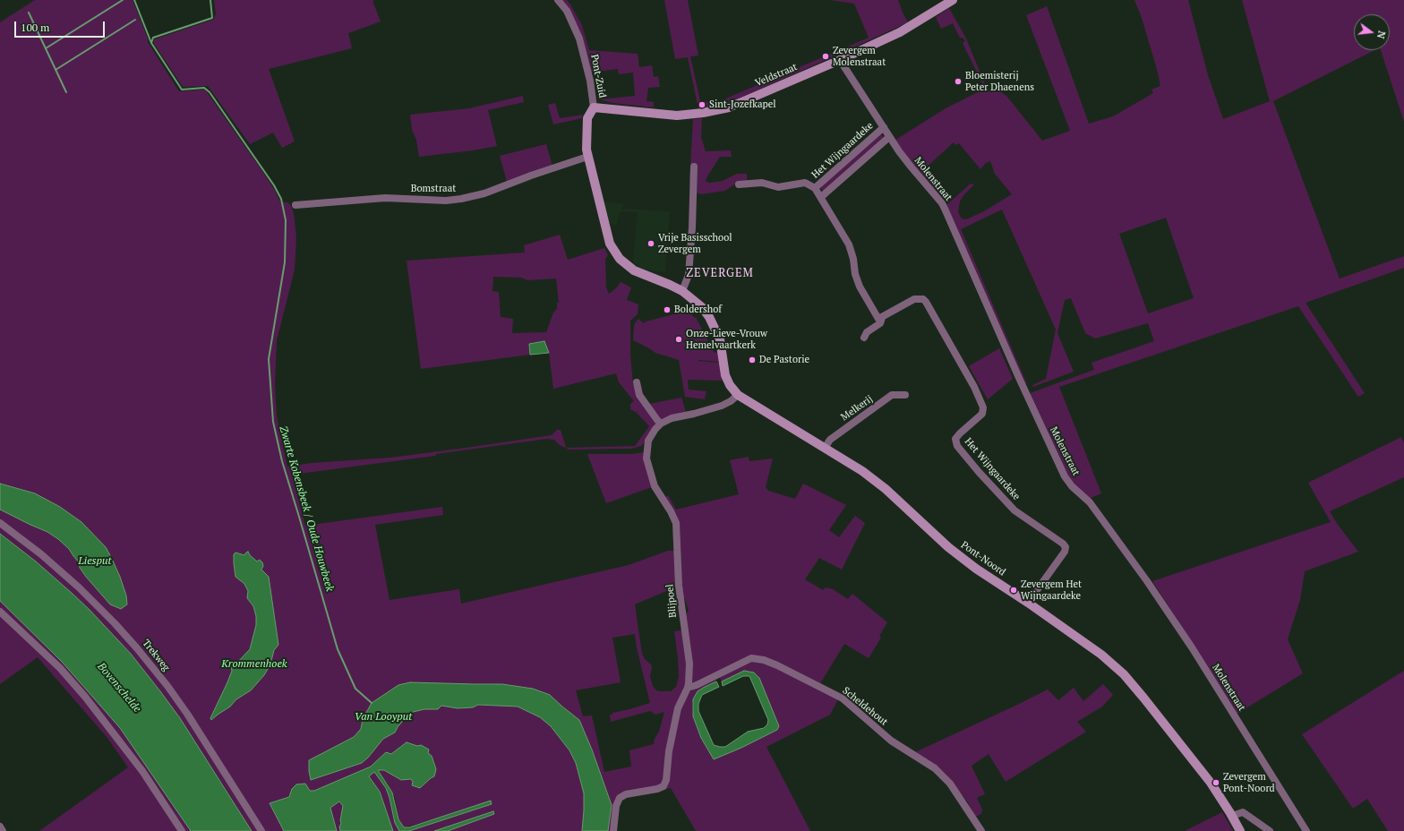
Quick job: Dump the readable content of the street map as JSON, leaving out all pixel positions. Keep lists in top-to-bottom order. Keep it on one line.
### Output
{"streets":{"street":["Veldstraat","Pont-Zuid","Het Wijngaardeke","Molenstraat","Bomstraat","Melkerij","Pont-Noord","Blijpoel","Trekweg","Scheldehout"]},"crossings":[["Veldstraat","Pont-Zuid"],["Veldstraat","Molenstraat"],["Pont-Zuid","Bomstraat"],["Pont-Zuid","Pont-Noord"],["Het Wijngaardeke","Molenstraat"],["Het Wijngaardeke","Pont-Noord"],["Melkerij","Pont-Noord"],["Blijpoel","Scheldehout"]],"districts":["ZEVERGEM"],"water":["Zwarte Kobensbeek / Oude Houwbeek","Liesput","Krommenhoek","Bovenschelde","Van Looyput"],"places":["Zevergem Molenstraat","Bloemisterij Peter Dhaenens","Sint-Jozefkapel","Vrije Basisschool Zevergem","Boldershof","Onze-Lieve-Vrouw Hemelvaartkerk","De Pastorie","Zevergem Het Wijngaardeke","Zevergem Pont-Noord"],"scale_bar":"100 m","north":"right"}
